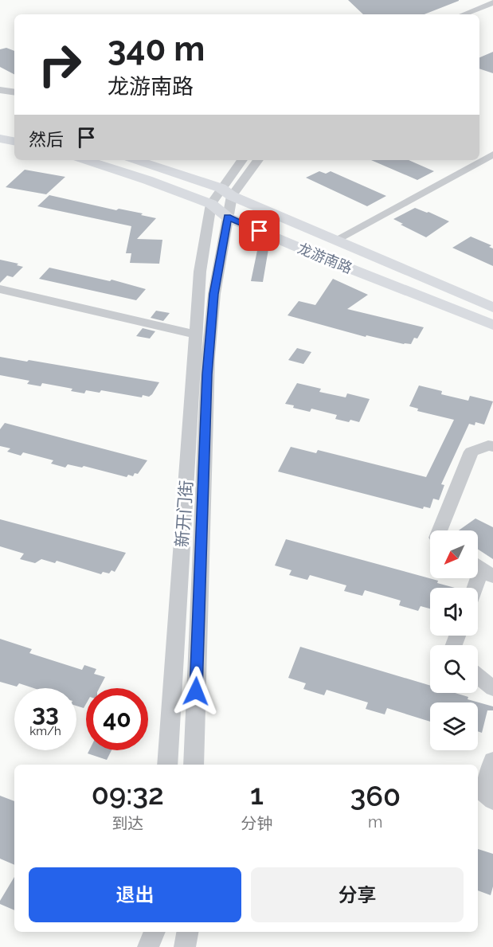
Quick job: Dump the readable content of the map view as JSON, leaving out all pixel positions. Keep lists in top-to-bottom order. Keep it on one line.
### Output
{"streets":{"main road":["龙游南路"],"street":["新开门街"]},"crossings":[["龙游南路","新开门街"]],"north":"bottom left","page":{"turn":["340 m","龙游南路"],"then":"然后","speed":"33 km/h","limit":"40","eta":["09:32","到达","1","分钟","360","m"],"buttons":["退出","分享"]}}
